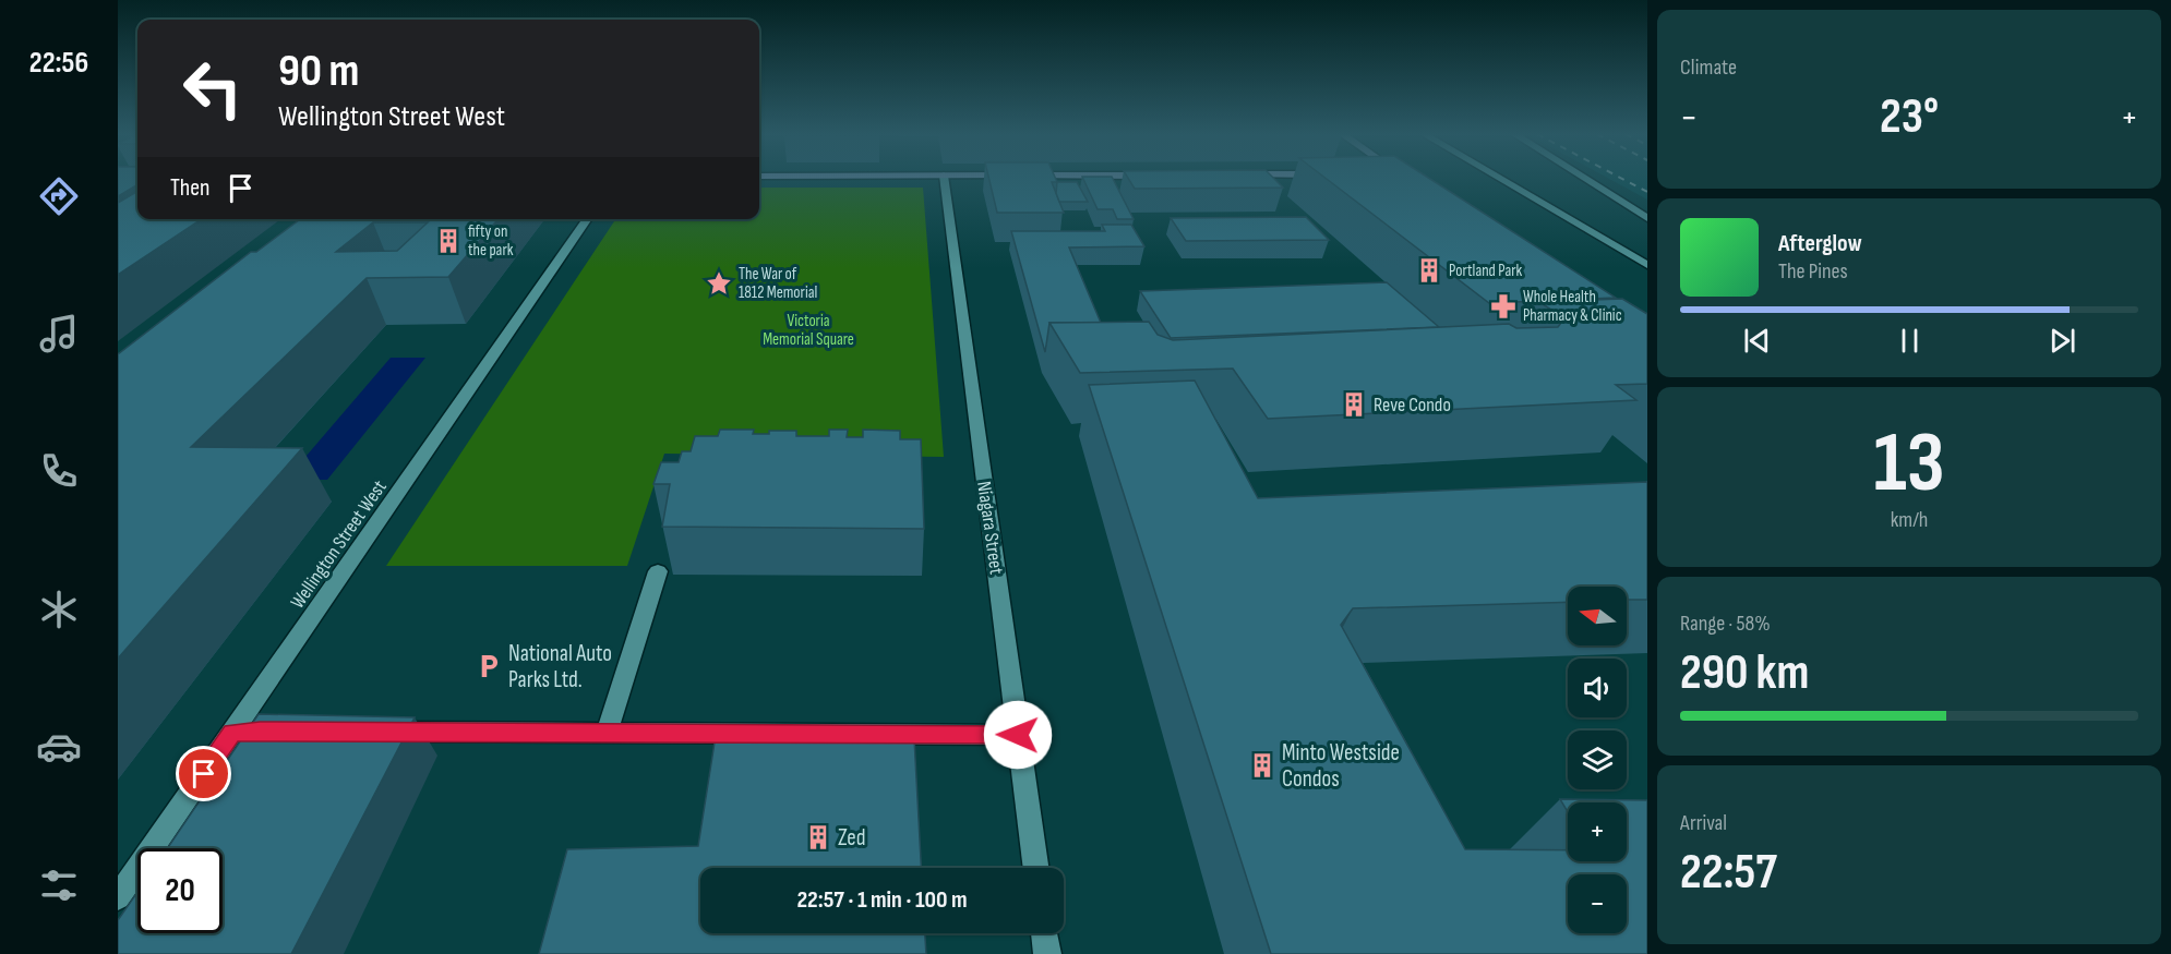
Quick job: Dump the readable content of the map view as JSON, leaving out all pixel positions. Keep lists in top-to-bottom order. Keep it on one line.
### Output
{"streets":{"street":["Niagara Street","Wellington Street West"]},"parks":["Victoria Memorial Square"],"places":{"building":["fifty on the park","Portland Park","Reve Condo","Minto Westside Condos","Zed"],"place":["The War of 1812 Memorial"],"pharmacy":["Whole Health Pharmacy & Clinic"],"parking":["National Auto Parks Ltd."]},"north":"left","page":{"tabs":"22:56","tile":["Climate",["13","km/h"],["Range · 58%","290 km"],["Arrival","22:57"]],"turn":["90 m","Wellington Street West"],"heat":["−","23°","+"],"then":"Then","song":["Afterglow","The Pines"],"map_buttons":["+","−"],"limit":"20","trip":"22:57 · 1 min · 100 m"}}
